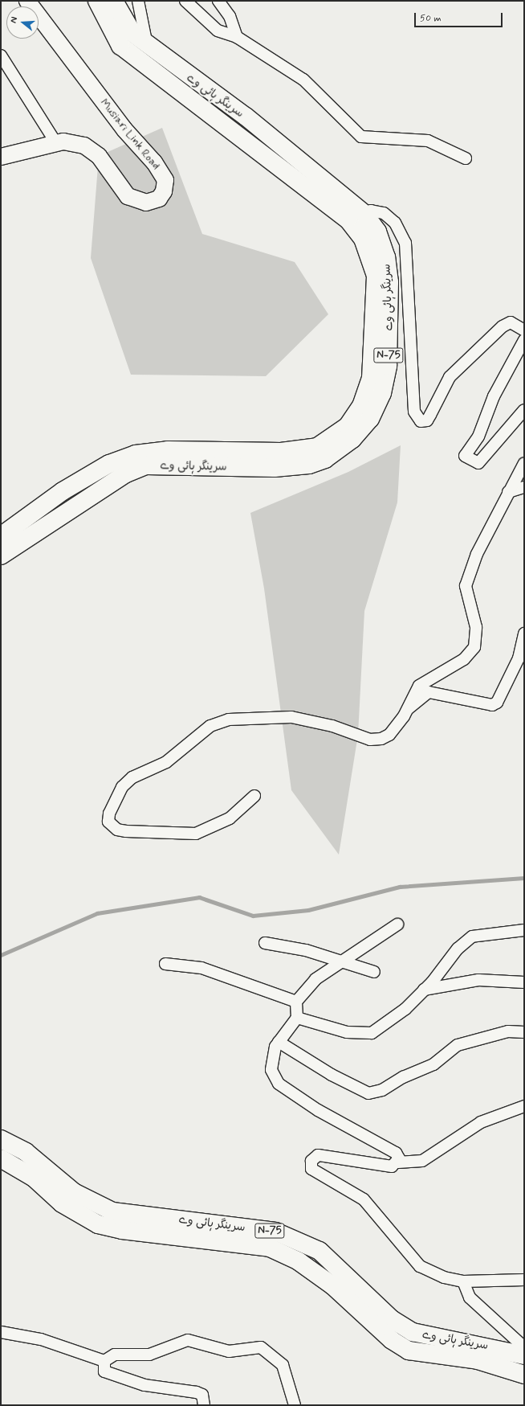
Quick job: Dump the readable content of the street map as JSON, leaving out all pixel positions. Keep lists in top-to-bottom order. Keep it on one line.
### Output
{"streets":{"highway":["سرینگر ہائی وے","N-75"],"main road":["Musiari Link Road"]},"scale_bar":"50 m","north":"left"}
